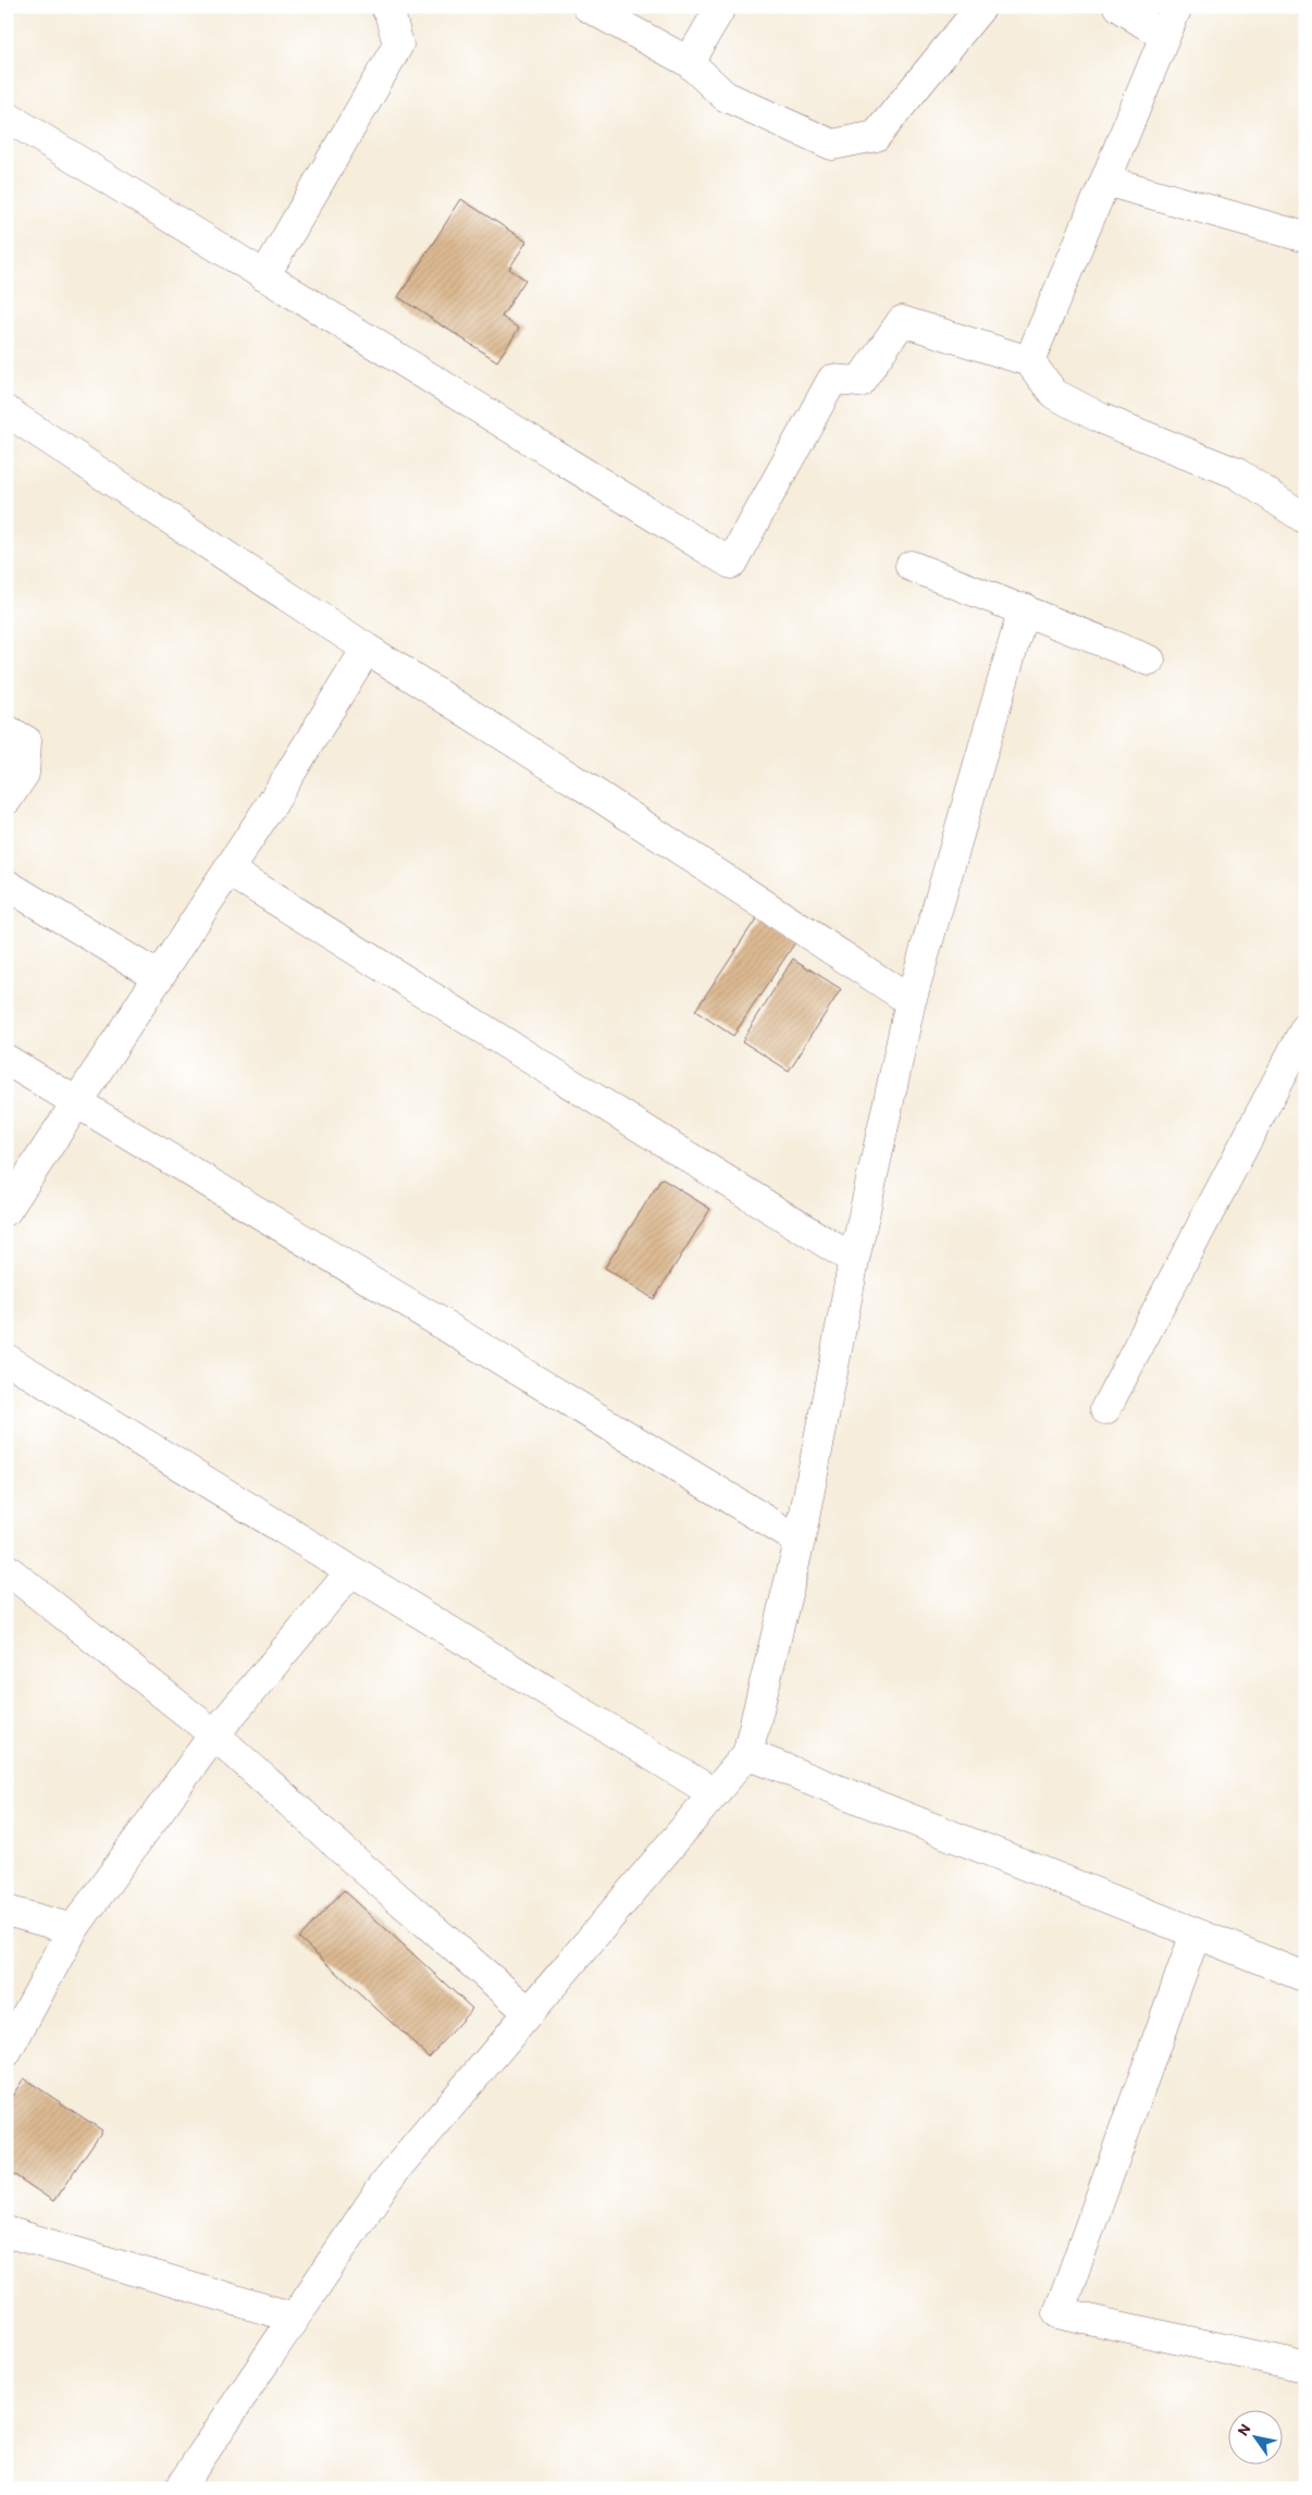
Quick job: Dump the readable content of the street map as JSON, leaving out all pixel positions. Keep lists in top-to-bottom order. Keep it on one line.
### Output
{"north":"top left"}
